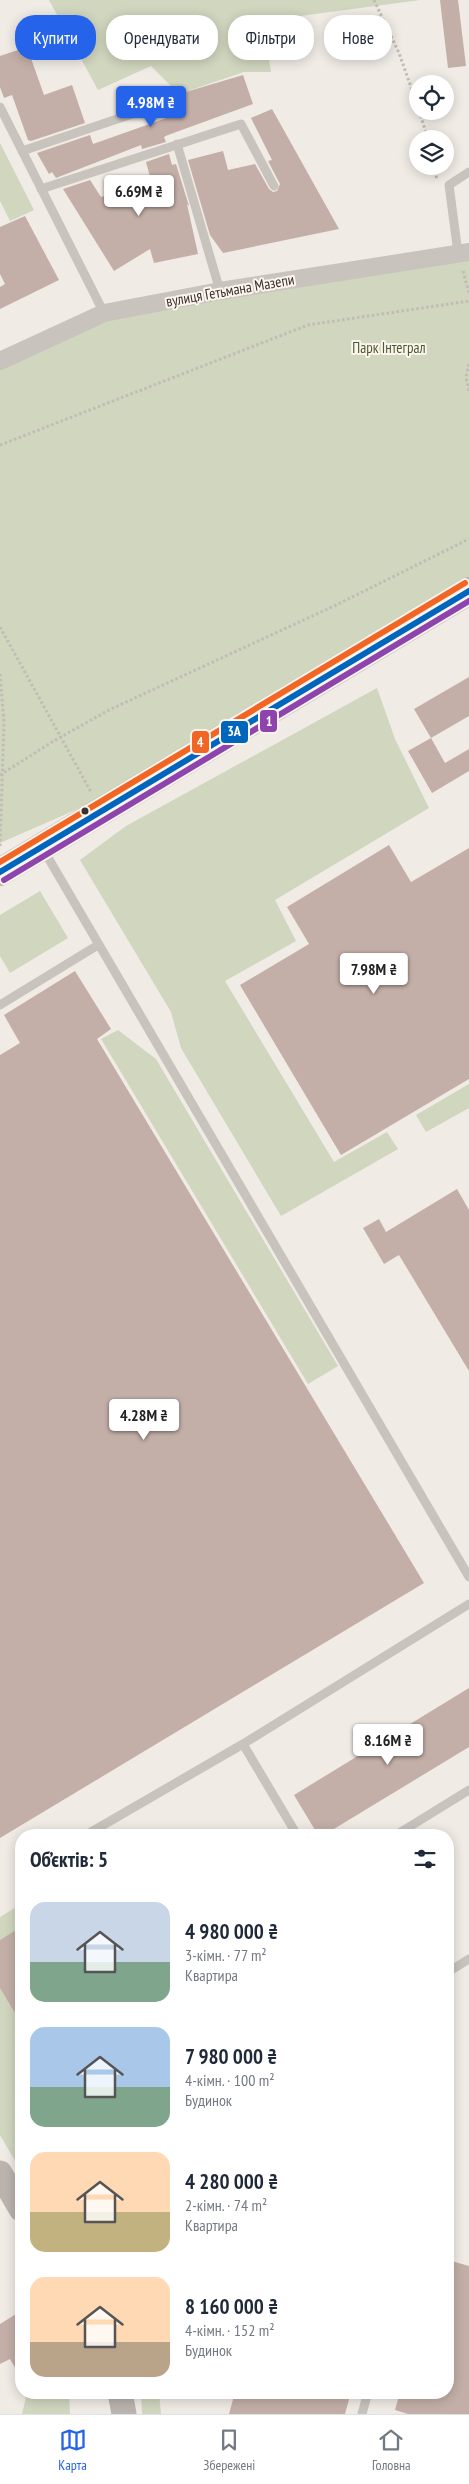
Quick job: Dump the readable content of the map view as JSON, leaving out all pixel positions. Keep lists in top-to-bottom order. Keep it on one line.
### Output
{"streets":{"street":["вулиця Гетьмана Мазепи"]},"parks":["Парк Інтеграл"],"lines":["transit line 4","transit line 3А","transit line 1"],"page":{"chip":["Купити","Орендувати","Фільтри","Нове"],"price":["4.98M ₴","6.69M ₴","7.98M ₴","4.28M ₴","8.16M ₴"],"heading":"Об’єктів: 5","list":[{"name":"4 980 000 ₴","note":"3-кімн. · 77 m² · Квартира"},{"name":"7 980 000 ₴","note":"4-кімн. · 100 m² · Будинок"},{"name":"4 280 000 ₴","note":"2-кімн. · 74 m² · Квартира"},{"name":"8 160 000 ₴","note":"4-кімн. · 152 m² · Будинок"}],"tabs":["Карта","Збережені","Головна"]}}
